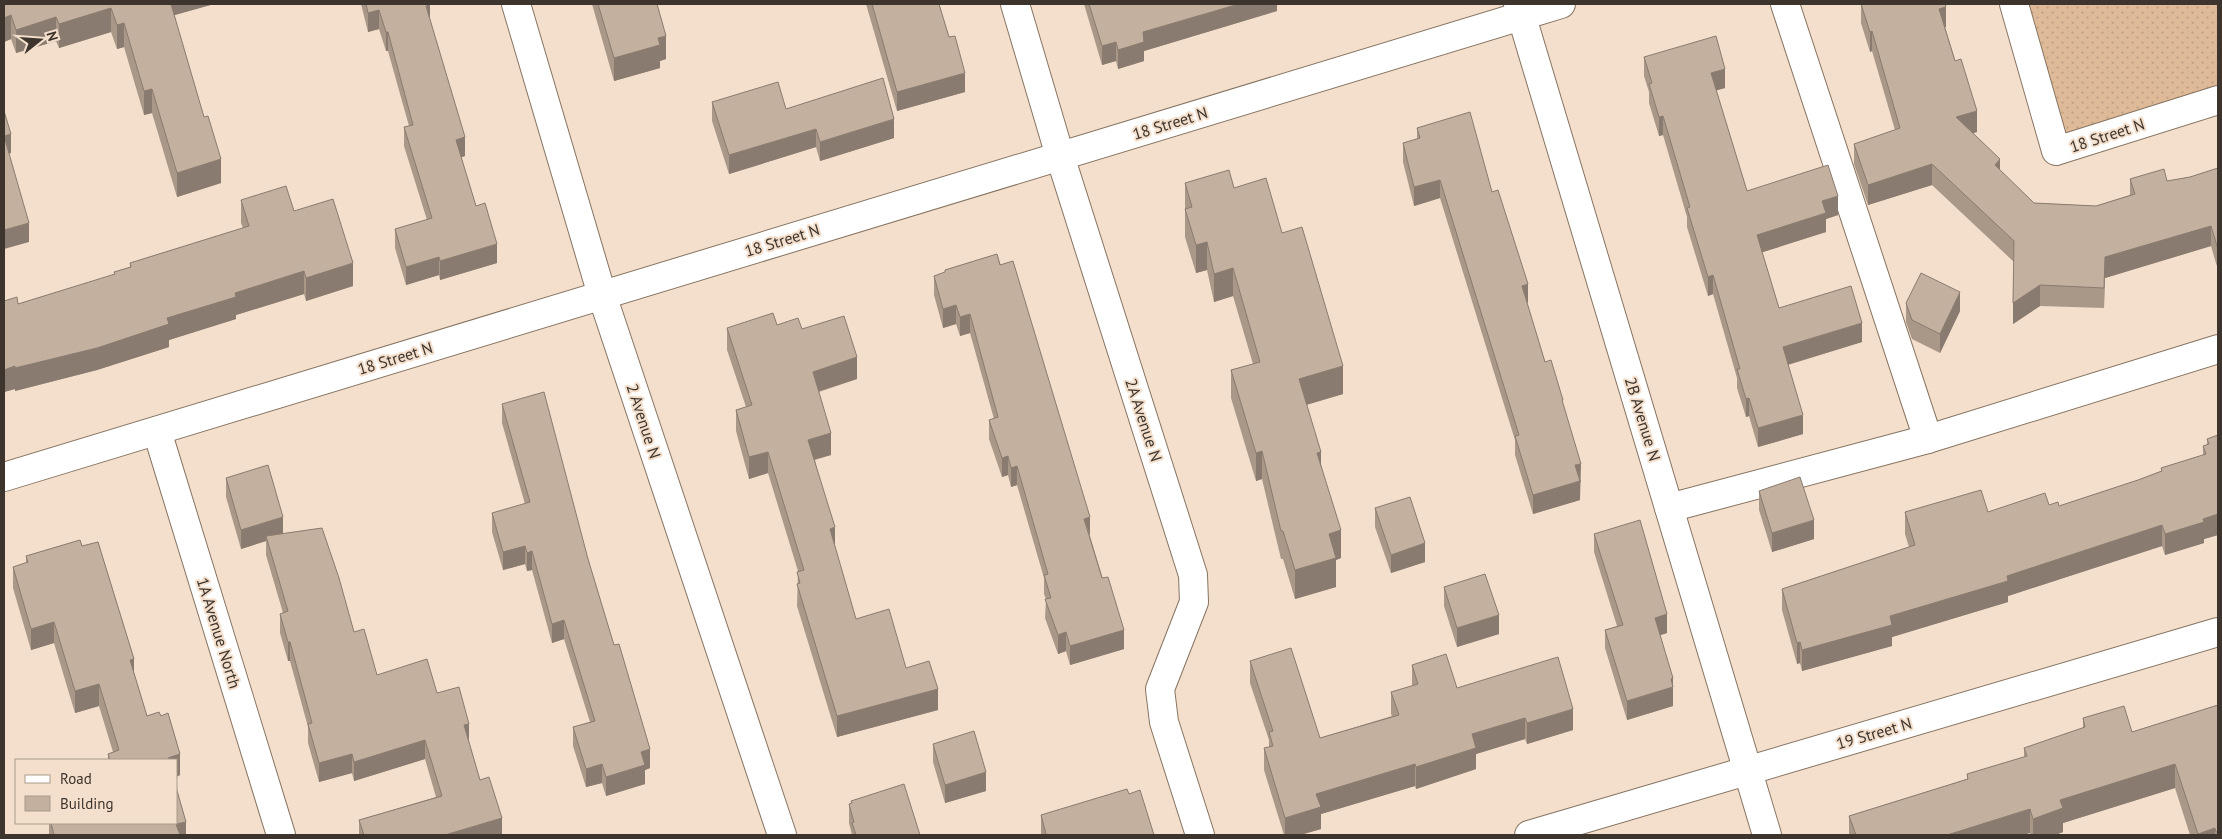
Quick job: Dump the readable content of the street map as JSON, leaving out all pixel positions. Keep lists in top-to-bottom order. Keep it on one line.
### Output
{"streets":{"street":["18 Street N","2B Avenue N","2A Avenue N","2 Avenue N","1A Avenue North","19 Street N"]},"crossings":[["18 Street N","2B Avenue N"],["18 Street N","2A Avenue N"],["18 Street N","2 Avenue N"],["18 Street N","1A Avenue North"],["2B Avenue N","19 Street N"]],"legend":["Road","Building"],"north":"right"}
